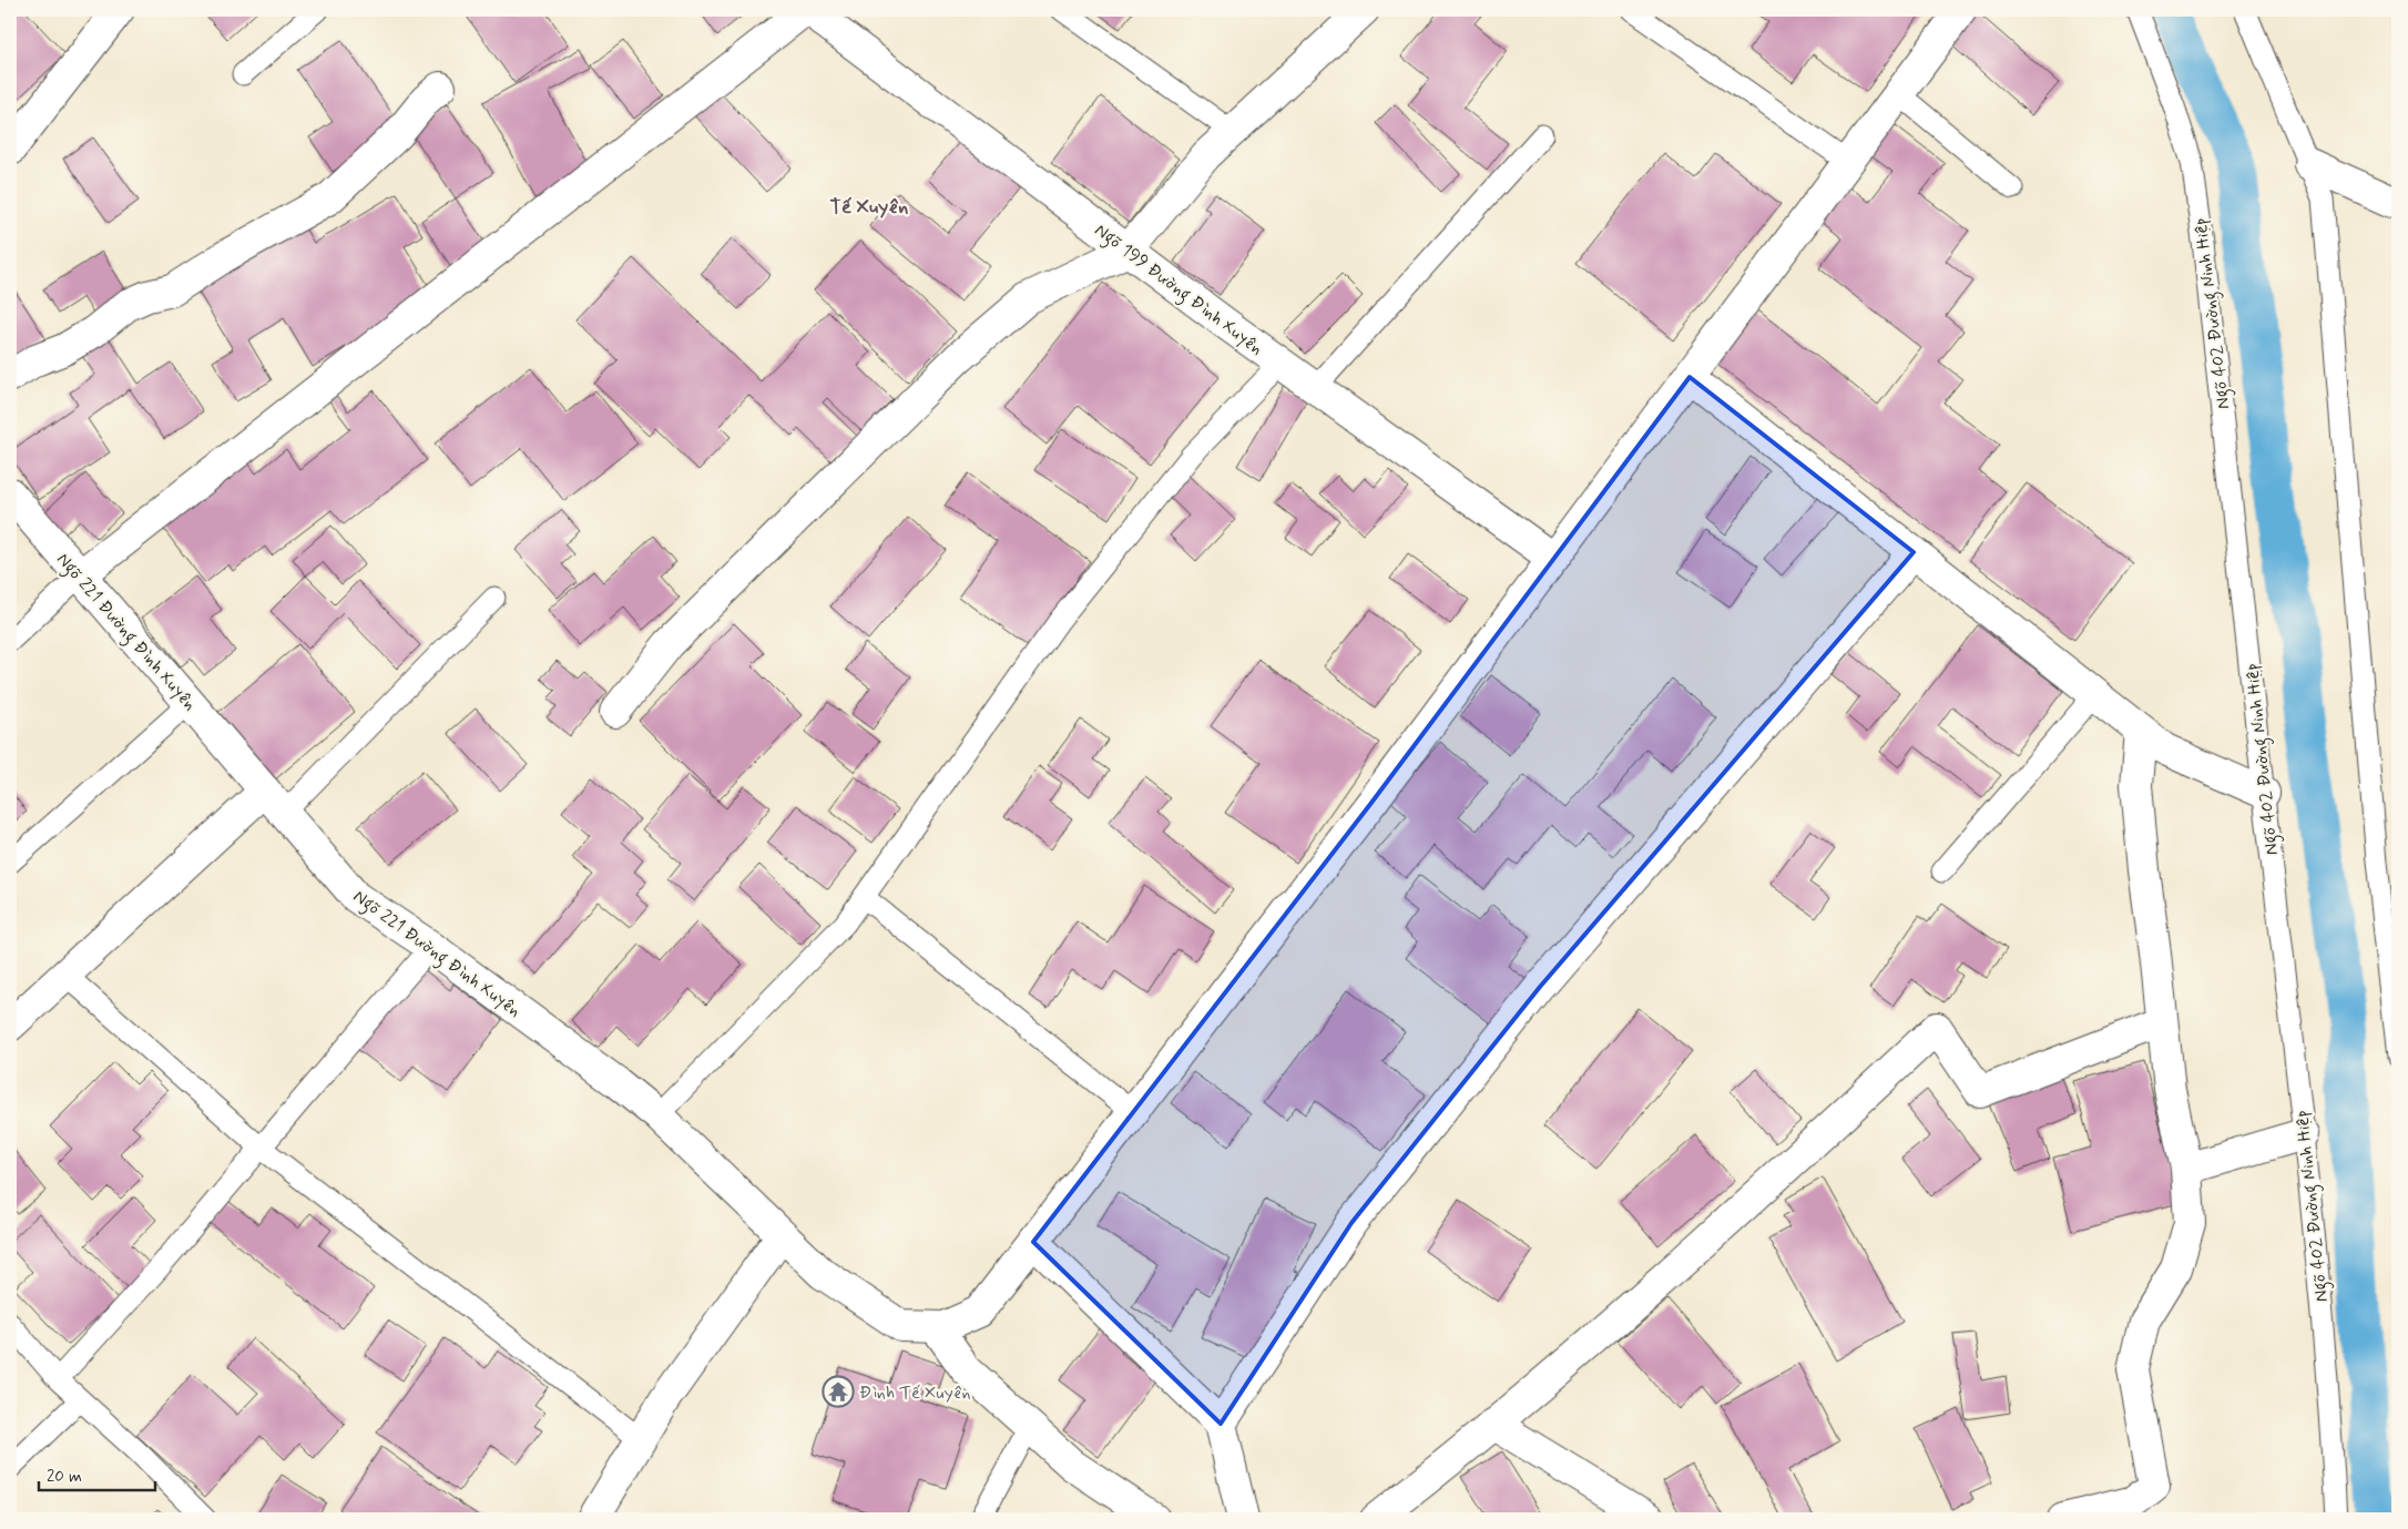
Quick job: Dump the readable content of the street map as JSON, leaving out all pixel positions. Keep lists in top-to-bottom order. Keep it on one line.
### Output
{"streets":{"street":["Ngõ 199 Đường Đình Xuyên","Ngõ 221 Đường Đình Xuyên"],"lane":["Ngõ 402 Đường Ninh Hiệp"]},"crossings":[["Ngõ 199 Đường Đình Xuyên","Ngõ 221 Đường Đình Xuyên"]],"districts":["Tế Xuyên"],"places":{"temple":["Đình Tế Xuyên"]},"scale_bar":"20 m"}
